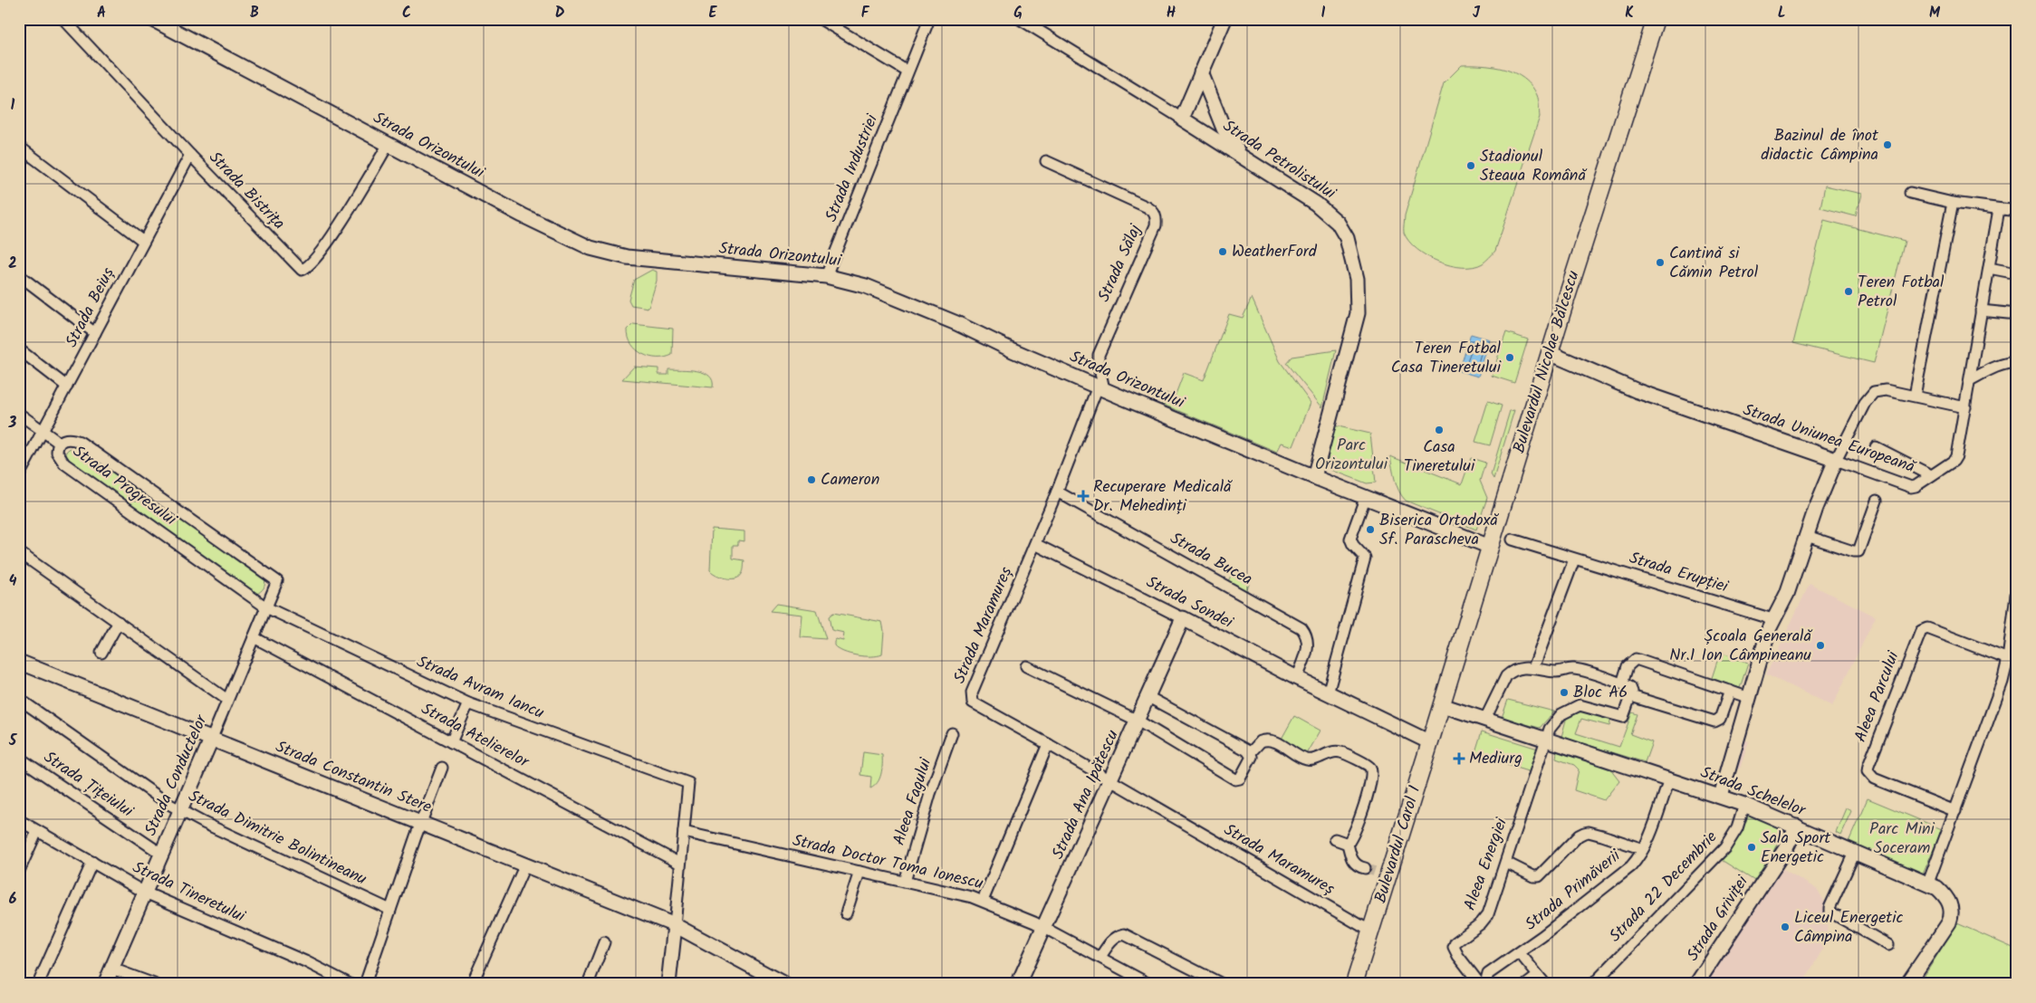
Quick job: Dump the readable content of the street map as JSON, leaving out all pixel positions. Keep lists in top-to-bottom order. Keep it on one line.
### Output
{"streets":{"main road":["Bulevardul Nicolae Bălcescu","Bulevardul Carol I"],"street":["Strada Orizontului","Strada Petrolistului","Strada Industriei","Strada Bistrița","Strada Sălaj","Strada Beiuș","Strada Uniunea Europeană","Strada Progresului","Strada Bucea","Strada Erupției","Strada Sondei","Strada Maramureș","Strada Avram Iancu","Aleea Parcului","Strada Atelierelor","Strada Conductelor","Strada Constantin Stere","Strada Țițeiului","Strada Schelelor","Strada Ana Ipătescu","Aleea Fagului","Strada Dimitrie Bolintineanu","Strada Doctor Toma Ionescu","Aleea Energiei","Strada 22 Decembrie","Strada Primăverii","Strada Tineretului","Strada Griviței"]},"crossings":[["Strada Orizontului","Strada Petrolistului"],["Strada Orizontului","Strada Industriei"],["Strada Orizontului","Strada Bistrița"],["Strada Orizontului","Strada Sălaj"],["Strada Orizontului","Bulevardul Nicolae Bălcescu"],["Strada Orizontului","Strada Maramureș"],["Strada Bistrița","Strada Beiuș"],["Strada Sălaj","Strada Maramureș"],["Bulevardul Nicolae Bălcescu","Strada Uniunea Europeană"],["Bulevardul Nicolae Bălcescu","Strada Schelelor"],["Bulevardul Nicolae Bălcescu","Bulevardul Carol I"],["Strada Progresului","Strada Avram Iancu"],["Strada Progresului","Strada Conductelor"],["Strada Bucea","Strada Sondei"],["Strada Bucea","Strada Maramureș"],["Strada Sondei","Strada Maramureș"],["Strada Sondei","Strada Ana Ipătescu"],["Strada Sondei","Bulevardul Carol I"],["Strada Maramureș","Strada Ana Ipătescu"],["Strada Maramureș","Bulevardul Carol I"],["Strada Avram Iancu","Strada Conductelor"],["Strada Avram Iancu","Strada Doctor Toma Ionescu"],["Strada Atelierelor","Strada Conductelor"],["Strada Conductelor","Strada Constantin Stere"],["Strada Conductelor","Strada Țițeiului"],["Strada Conductelor","Strada Dimitrie Bolintineanu"],["Strada Conductelor","Strada Tineretului"],["Strada Schelelor","Bulevardul Carol I"],["Strada Schelelor","Aleea Energiei"],["Strada Schelelor","Strada 22 Decembrie"],["Strada Schelelor","Strada Primăverii"],["Strada Schelelor","Strada Griviței"],["Strada Ana Ipătescu","Strada Doctor Toma Ionescu"],["Aleea Fagului","Strada Doctor Toma Ionescu"]],"parks":["Parc Orizontului","Parc Mini Soceram"],"places":{"other":["Bazinul de înot didactic Câmpina","Stadionul Steaua Română","WeatherFord","Cantină si Cămin Petrol","Teren Fotbal Petrol","Teren Fotbal Casa Tineretului","Casa Tineretului","Cameron","Biserica Ortodoxă Sf. Parascheva","Școala Generală Nr.1 Ion Câmpineanu","Bloc A6","Sala Sport Energetic","Liceul Energetic Câmpina"],"health":["Recuperare Medicală Dr. Mehedinți","Mediurg"]},"grid":{"columns":["A","B","C","D","E","F","G","H","I","J","K","L","M"],"rows":["1","2","3","4","5","6"]}}
